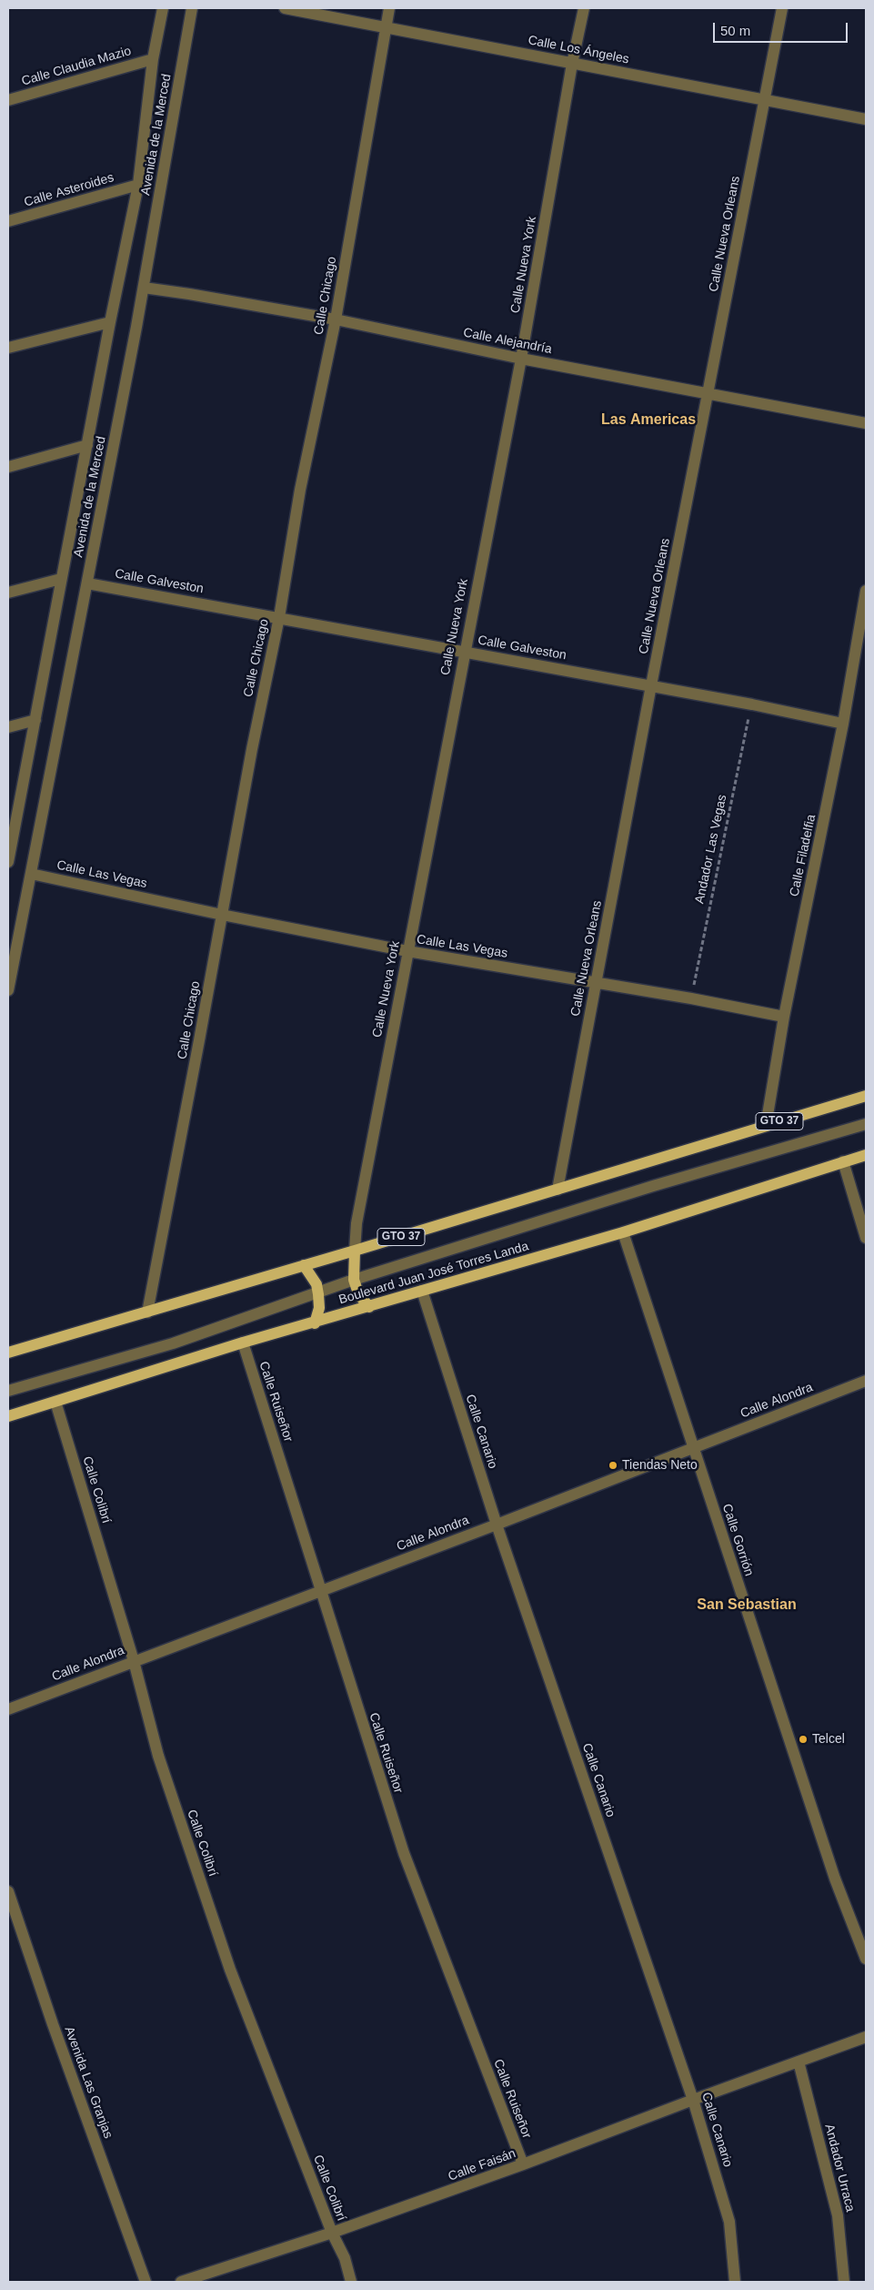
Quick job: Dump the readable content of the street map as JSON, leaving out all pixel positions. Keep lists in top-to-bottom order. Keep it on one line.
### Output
{"streets":{"main road":["GTO 37","Boulevard Juan José Torres Landa"],"street":["Calle Los Ángeles","Calle Claudia Mazio","Avenida de la Merced","Calle Asteroides","Calle Nueva Orleans","Calle Nueva York","Calle Chicago","Calle Alejandría","Calle Galveston","Calle Filadelfia","Calle Las Vegas","Calle Alondra","Calle Ruiseñor","Calle Canario","Calle Colibrí","Calle Gorrión","Avenida Las Granjas","Calle Faisán","Andador Urraca"],"path":["Andador Las Vegas"]},"crossings":[["Calle Los Ángeles","Calle Nueva Orleans"],["Calle Los Ángeles","Calle Nueva York"],["Calle Los Ángeles","Calle Chicago"],["Calle Claudia Mazio","Avenida de la Merced"],["Avenida de la Merced","Calle Asteroides"],["Avenida de la Merced","Calle Alejandría"],["Avenida de la Merced","Calle Galveston"],["Avenida de la Merced","Calle Las Vegas"],["Calle Nueva Orleans","Calle Alejandría"],["Calle Nueva Orleans","Calle Galveston"],["Calle Nueva Orleans","Calle Las Vegas"],["Calle Nueva Orleans","GTO 37"],["Calle Nueva York","Calle Alejandría"],["Calle Nueva York","Calle Galveston"],["Calle Nueva York","Calle Las Vegas"],["Calle Nueva York","GTO 37"],["Calle Chicago","Calle Alejandría"],["Calle Chicago","Calle Galveston"],["Calle Chicago","Calle Las Vegas"],["Calle Chicago","GTO 37"],["Calle Galveston","Andador Las Vegas"],["Calle Galveston","Calle Filadelfia"],["Andador Las Vegas","Calle Las Vegas"],["Calle Filadelfia","Calle Las Vegas"],["Calle Filadelfia","GTO 37"],["Boulevard Juan José Torres Landa","Calle Ruiseñor"],["Boulevard Juan José Torres Landa","Calle Canario"],["Boulevard Juan José Torres Landa","Calle Colibrí"],["Boulevard Juan José Torres Landa","Calle Gorrión"],["Calle Alondra","Calle Ruiseñor"],["Calle Alondra","Calle Canario"],["Calle Alondra","Calle Colibrí"],["Calle Alondra","Calle Gorrión"],["Calle Ruiseñor","Calle Faisán"],["Calle Canario","Calle Faisán"],["Calle Colibrí","Calle Faisán"],["Calle Faisán","Andador Urraca"]],"districts":["Las Americas","San Sebastian"],"places":["Tiendas Neto","Telcel"],"scale_bar":"50 m"}
